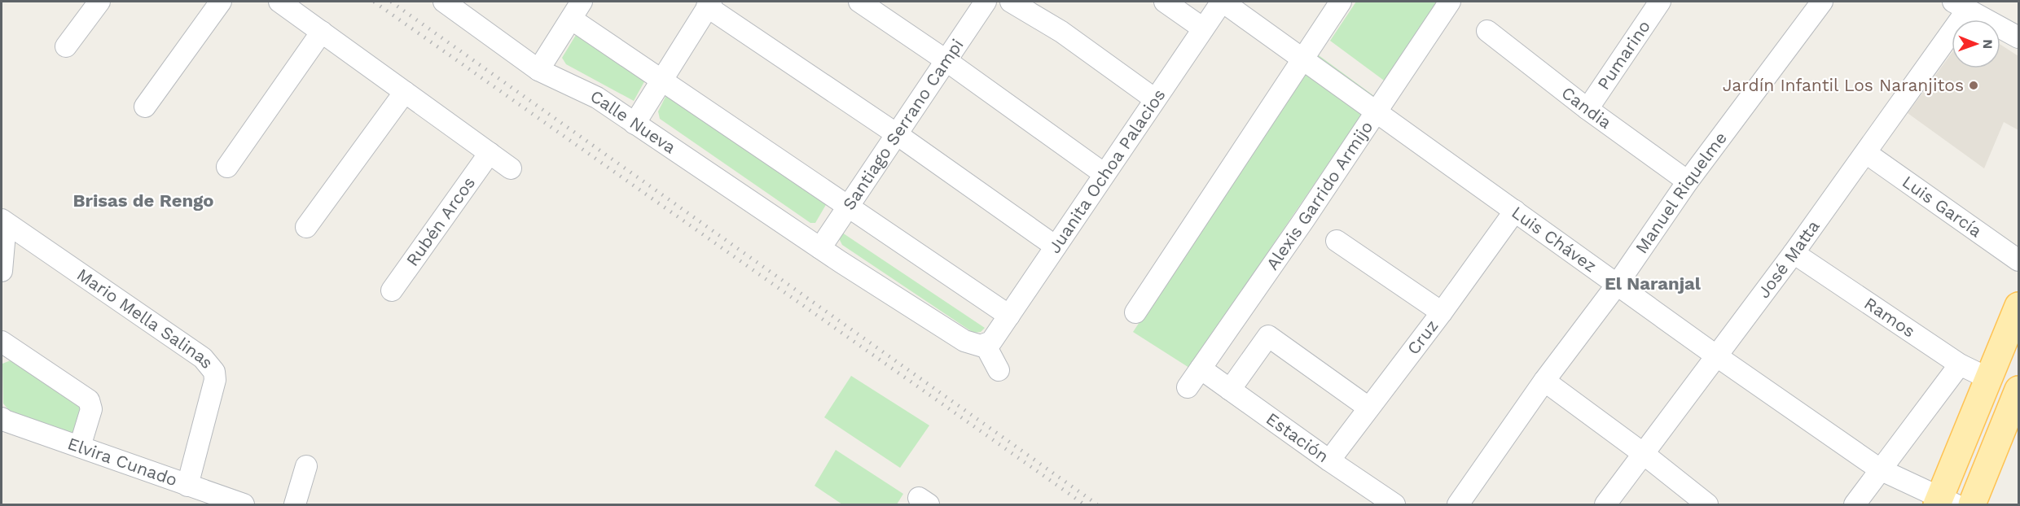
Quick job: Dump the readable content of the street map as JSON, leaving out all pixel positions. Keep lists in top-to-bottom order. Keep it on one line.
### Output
{"streets":{"street":["Pumarino","Candia","Calle Nueva","Santiago Serrano Campi","Juanita Ochoa Palacios","Manuel Riquelme","Alexis Garrido Armijo","Luis García","Rubén Arcos","Luis Chávez","José Matta","Ramos","Mario Mella Salinas","Cruz","Estación","Elvira Cunado"]},"crossings":[["Pumarino","Candia"],["Candia","Manuel Riquelme"],["Calle Nueva","Santiago Serrano Campi"],["Calle Nueva","Juanita Ochoa Palacios"],["Juanita Ochoa Palacios","Luis Chávez"],["Manuel Riquelme","Luis Chávez"],["Alexis Garrido Armijo","Luis Chávez"],["Alexis Garrido Armijo","Estación"],["Luis García","José Matta"],["Luis Chávez","José Matta"],["Luis Chávez","Cruz"],["José Matta","Ramos"],["Mario Mella Salinas","Elvira Cunado"],["Cruz","Estación"]],"districts":["Brisas de Rengo","El Naranjal"],"places":["Jardín Infantil Los Naranjitos"],"north":"right"}
